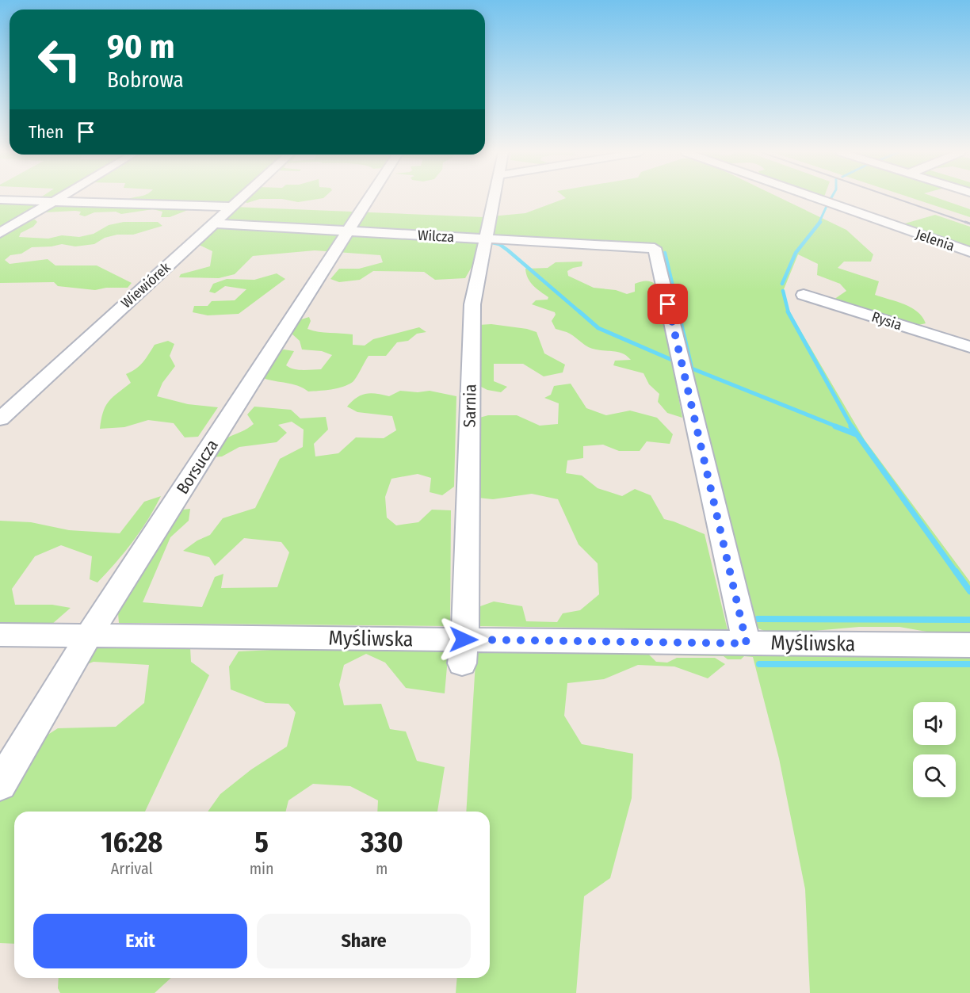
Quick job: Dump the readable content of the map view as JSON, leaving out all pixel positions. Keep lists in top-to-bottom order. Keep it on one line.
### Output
{"streets":{"street":["Wilcza","Jelenia","Wiewiórek","Rysia","Sarnia","Borsucza","Myśliwska"]},"crossings":[["Wilcza","Wiewiórek"],["Wilcza","Sarnia"],["Wilcza","Borsucza"],["Wilcza","Myśliwska"],["Sarnia","Myśliwska"],["Borsucza","Myśliwska"]],"page":{"turn":["90 m","Bobrowa"],"then":"Then","eta":["16:28","Arrival","5","min","330","m"],"buttons":["Exit","Share"]}}
